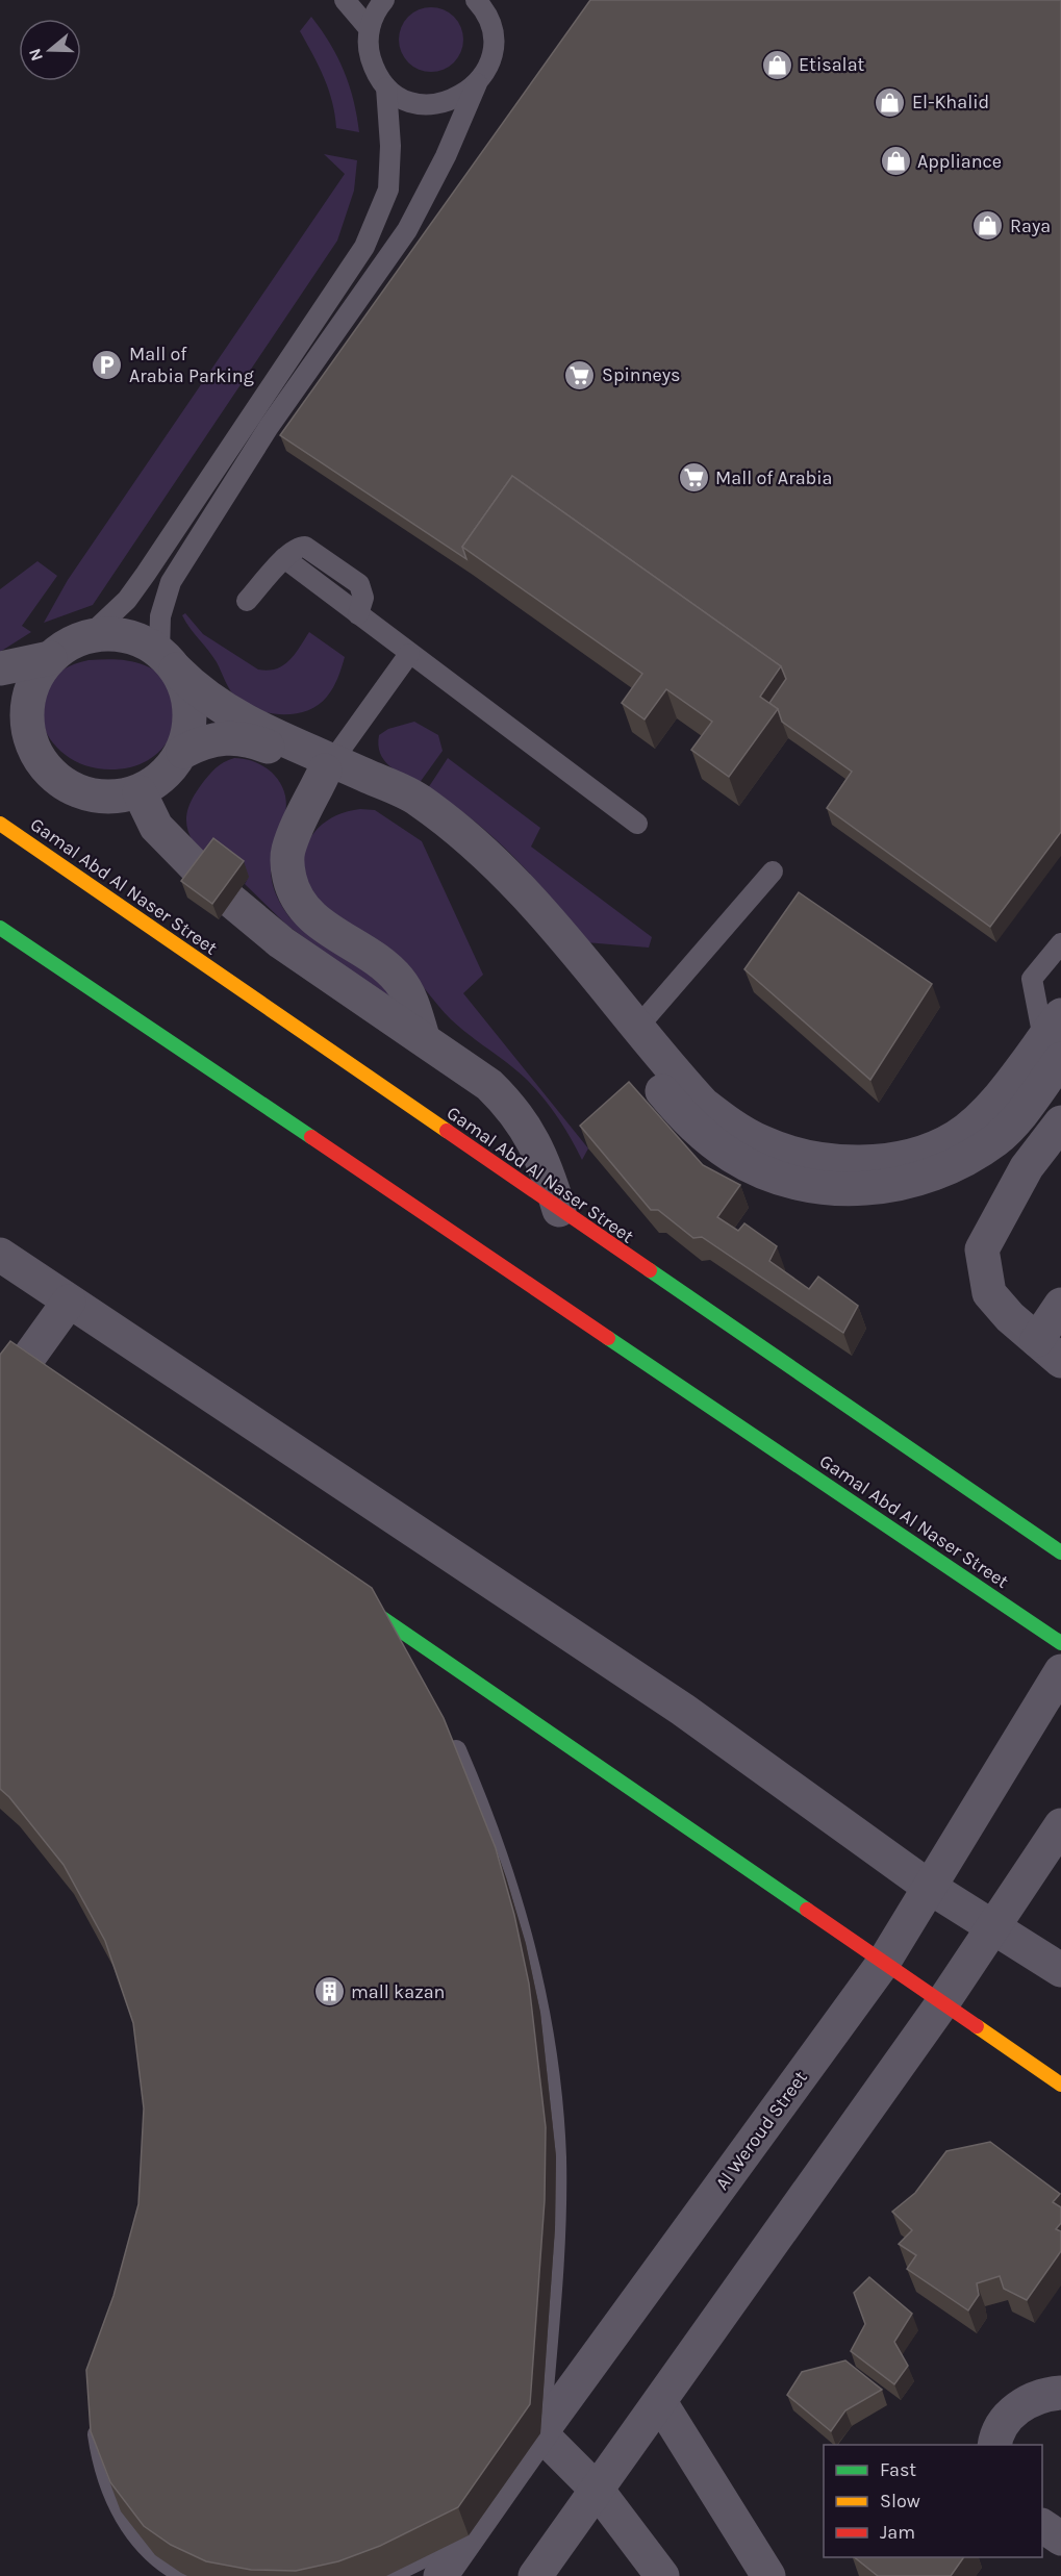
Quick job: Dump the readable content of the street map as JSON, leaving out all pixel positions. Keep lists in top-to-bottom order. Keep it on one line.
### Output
{"streets":{"main road":["Gamal Abd Al Naser Street"],"street":["Al Weroud Street"]},"places":{"shop":["Etisalat","El-Khalid","Appliance","Raya"],"parking":["Mall of Arabia Parking"],"supermarket":["Spinneys","Mall of Arabia"],"building":["mall kazan"]},"legend":["Fast","Slow","Jam"],"north":"left"}
